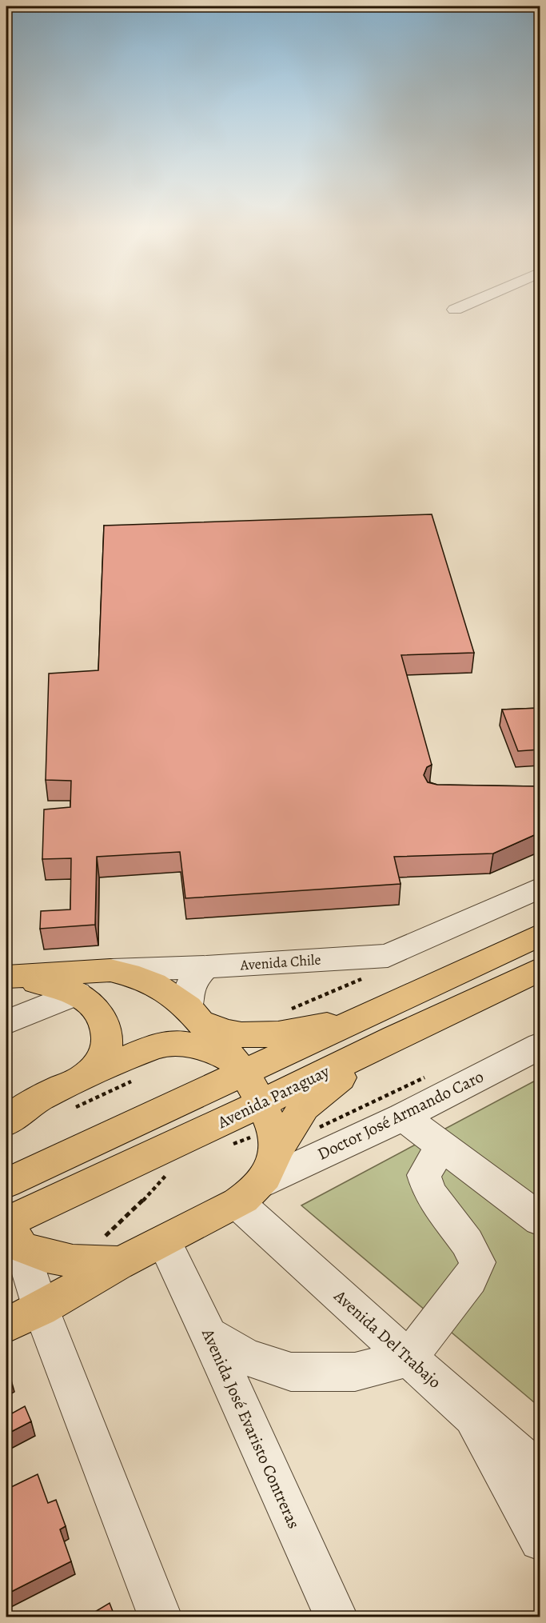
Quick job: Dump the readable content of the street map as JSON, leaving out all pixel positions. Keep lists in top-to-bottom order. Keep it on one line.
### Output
{"streets":{"main road":["Avenida Chile","Avenida Paraguay"],"street":["Doctor José Armando Caro","Avenida Del Trabajo","Avenida José Evaristo Contreras"]},"crossings":[["Doctor José Armando Caro","Avenida Del Trabajo"]]}
